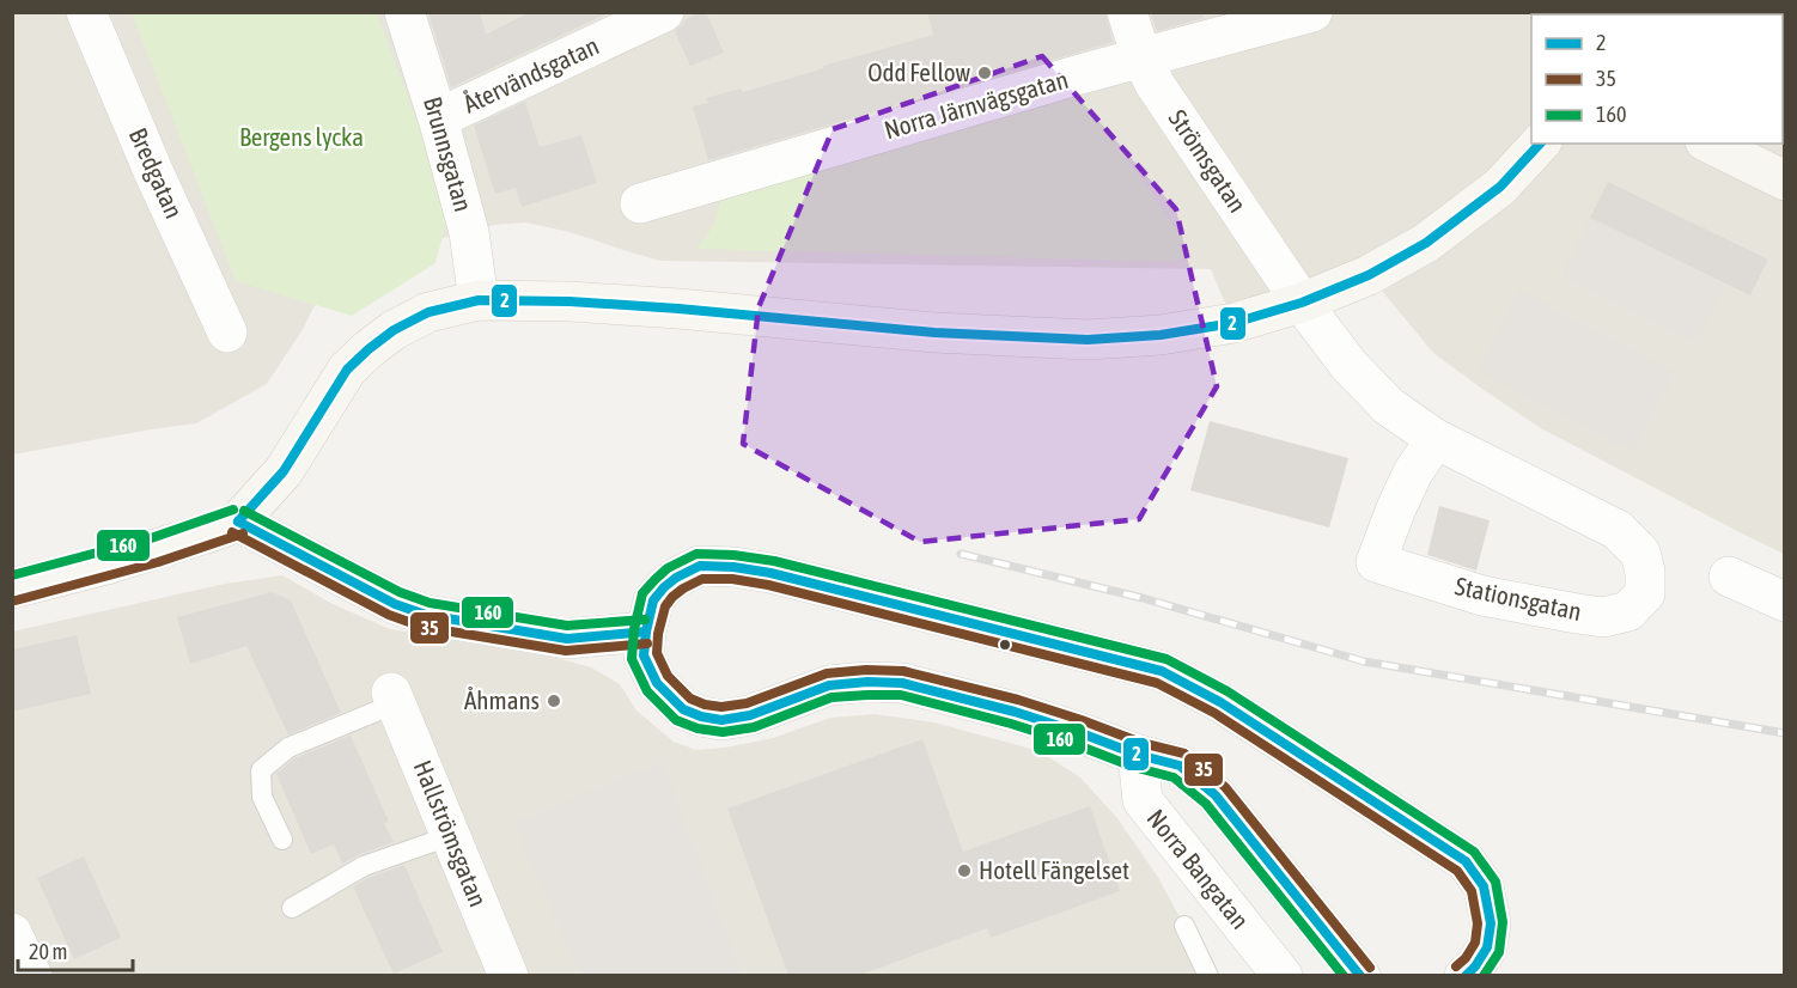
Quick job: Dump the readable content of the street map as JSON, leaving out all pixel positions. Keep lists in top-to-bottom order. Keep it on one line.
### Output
{"streets":{"street":["Återvändsgatan","Norra Järnvägsgatan","Brunnsgatan","Strömsgatan","Bredgatan","Stationsgatan","Hallströmsgatan","Norra Bangatan"]},"crossings":[["Återvändsgatan","Brunnsgatan"],["Norra Järnvägsgatan","Strömsgatan"],["Strömsgatan","Stationsgatan"]],"parks":["Bergens lycka"],"places":["Odd Fellow","Åhmans","Hotell Fängelset"],"lines":["transit line 2","transit line 160","transit line 35"],"legend":["2","35","160"],"scale_bar":"20 m"}
